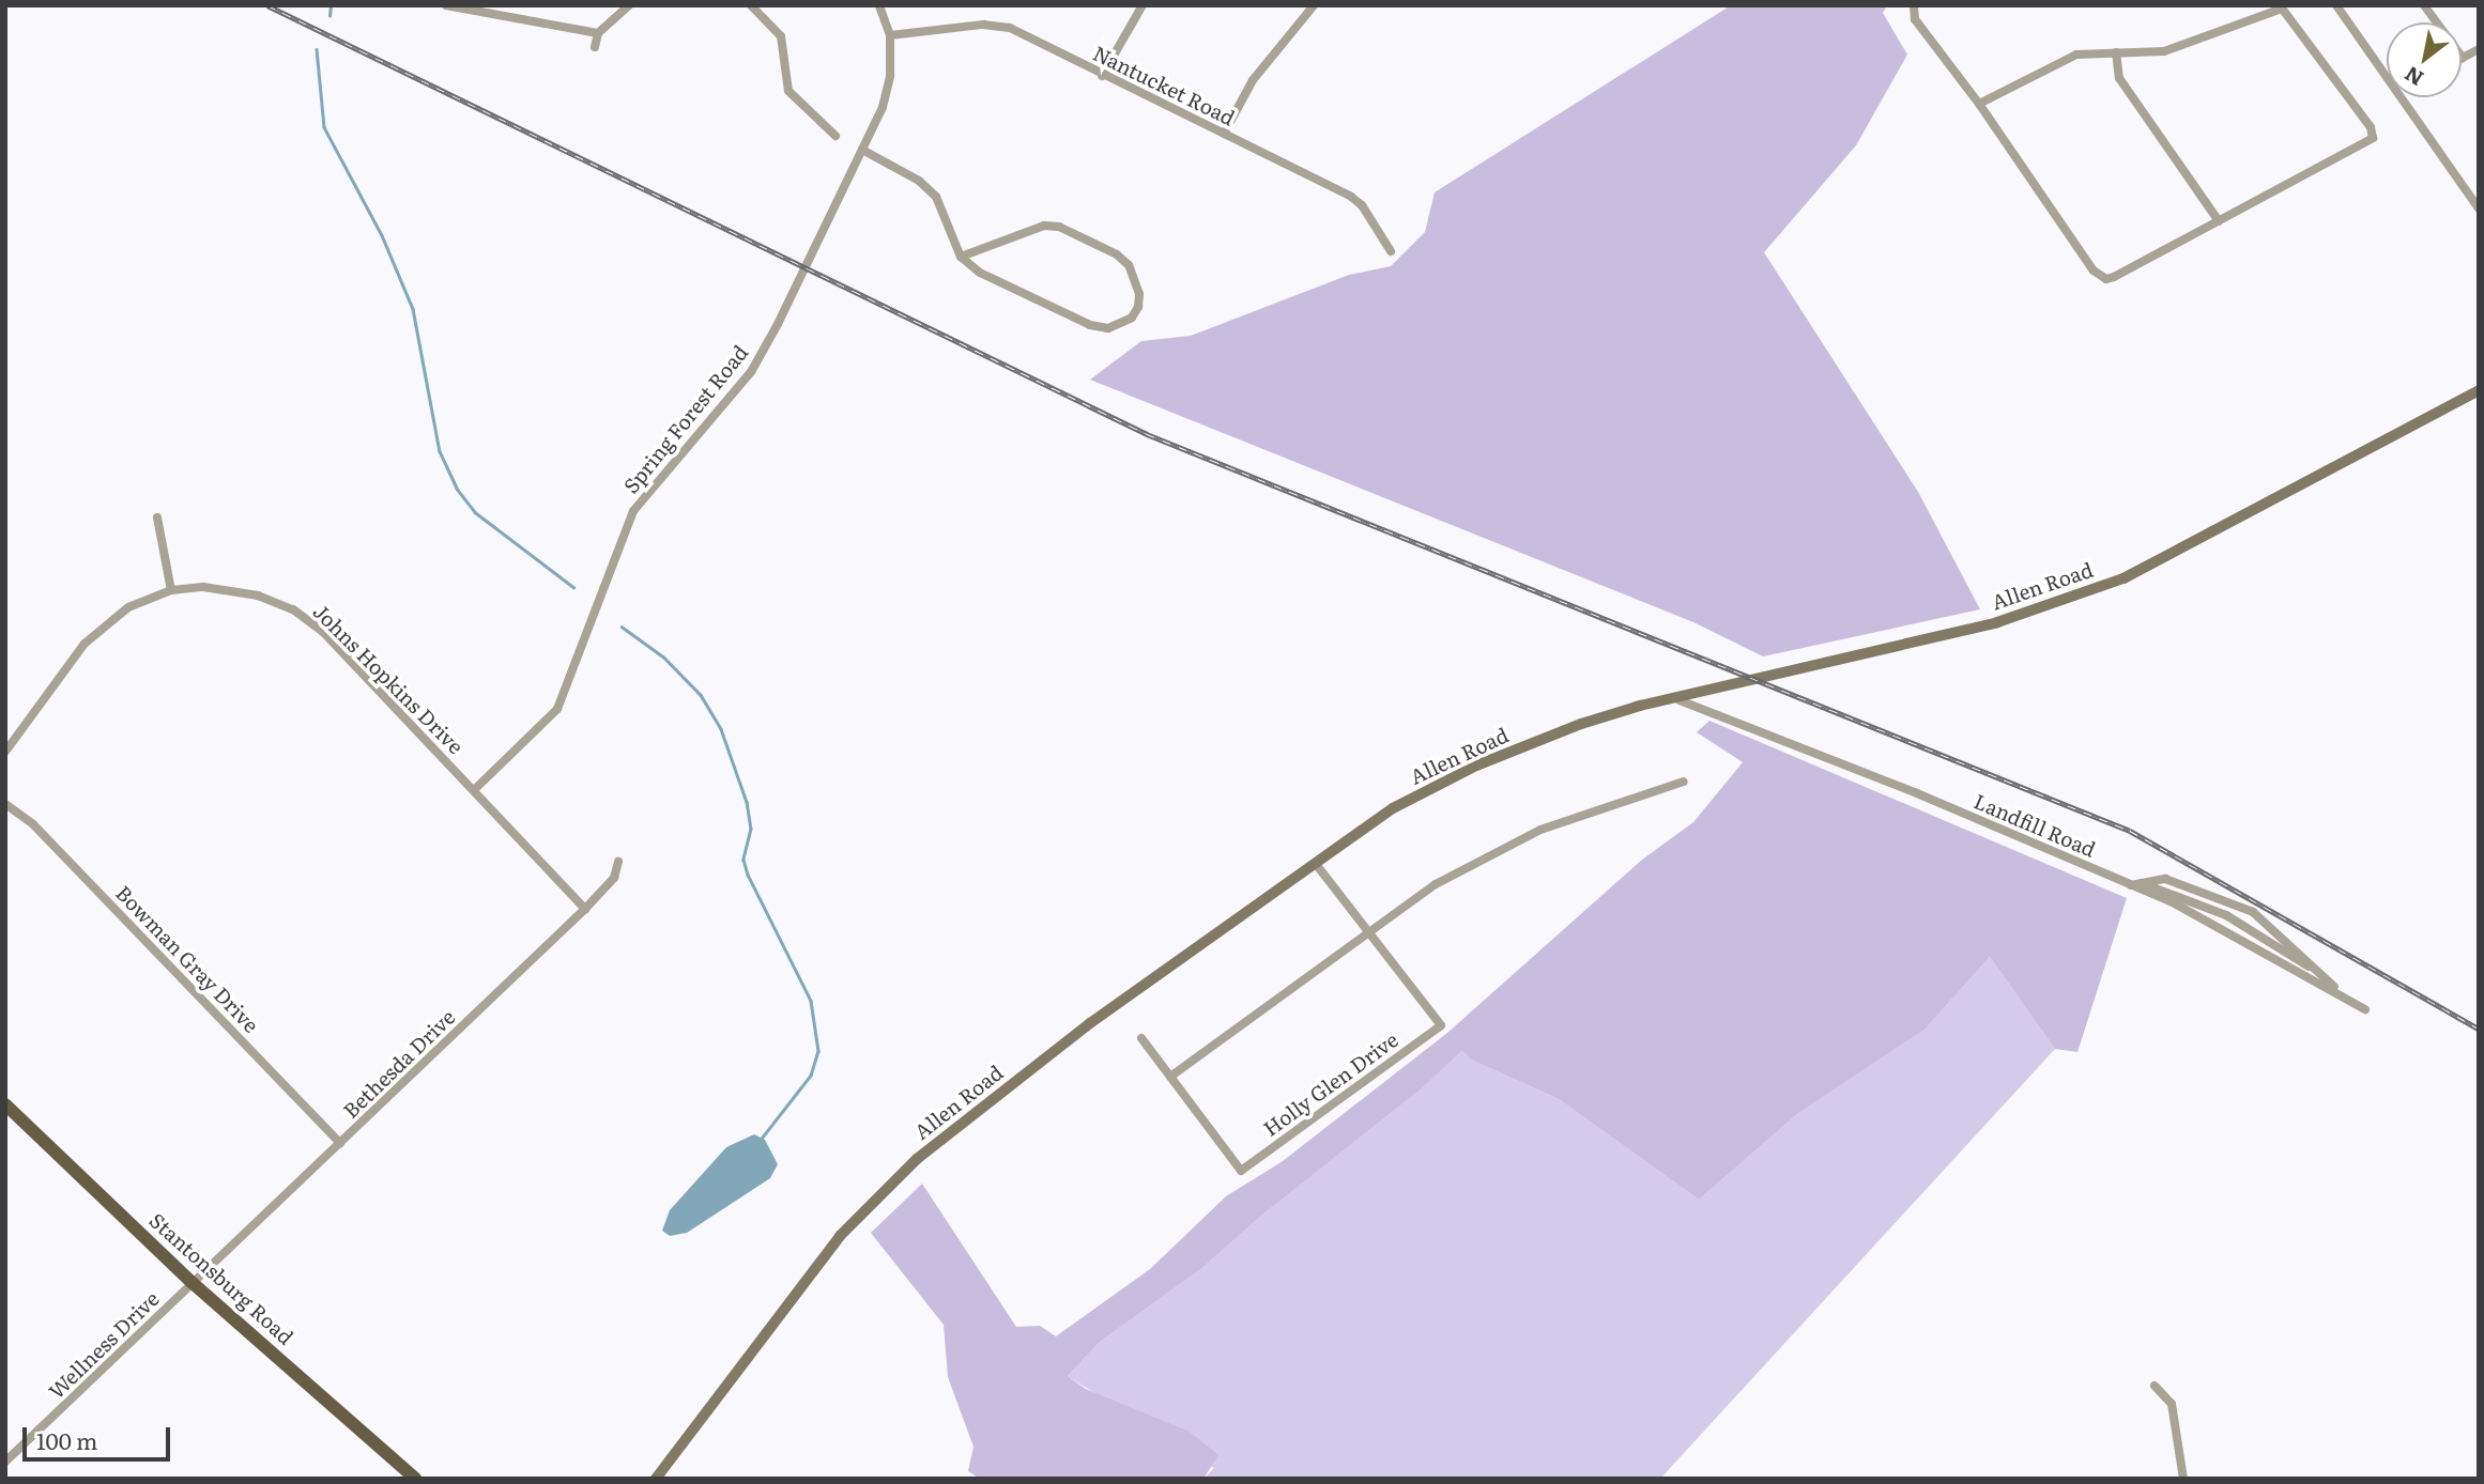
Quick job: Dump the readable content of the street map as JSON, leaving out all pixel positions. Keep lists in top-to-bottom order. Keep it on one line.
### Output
{"streets":{"main road":["Allen Road","Stantonsburg Road"],"street":["Nantucket Road","Spring Forest Road","Johns Hopkins Drive","Landfill Road","Bowman Gray Drive","Bethesda Drive","Holly Glen Drive","Wellness Drive"]},"crossings":[["Nantucket Road","Spring Forest Road"],["Spring Forest Road","Johns Hopkins Drive"],["Allen Road","Landfill Road"],["Allen Road","Holly Glen Drive"],["Johns Hopkins Drive","Bethesda Drive"],["Bowman Gray Drive","Bethesda Drive"],["Bethesda Drive","Stantonsburg Road"],["Bethesda Drive","Wellness Drive"],["Stantonsburg Road","Wellness Drive"]],"scale_bar":"100 m","north":"bottom left"}
